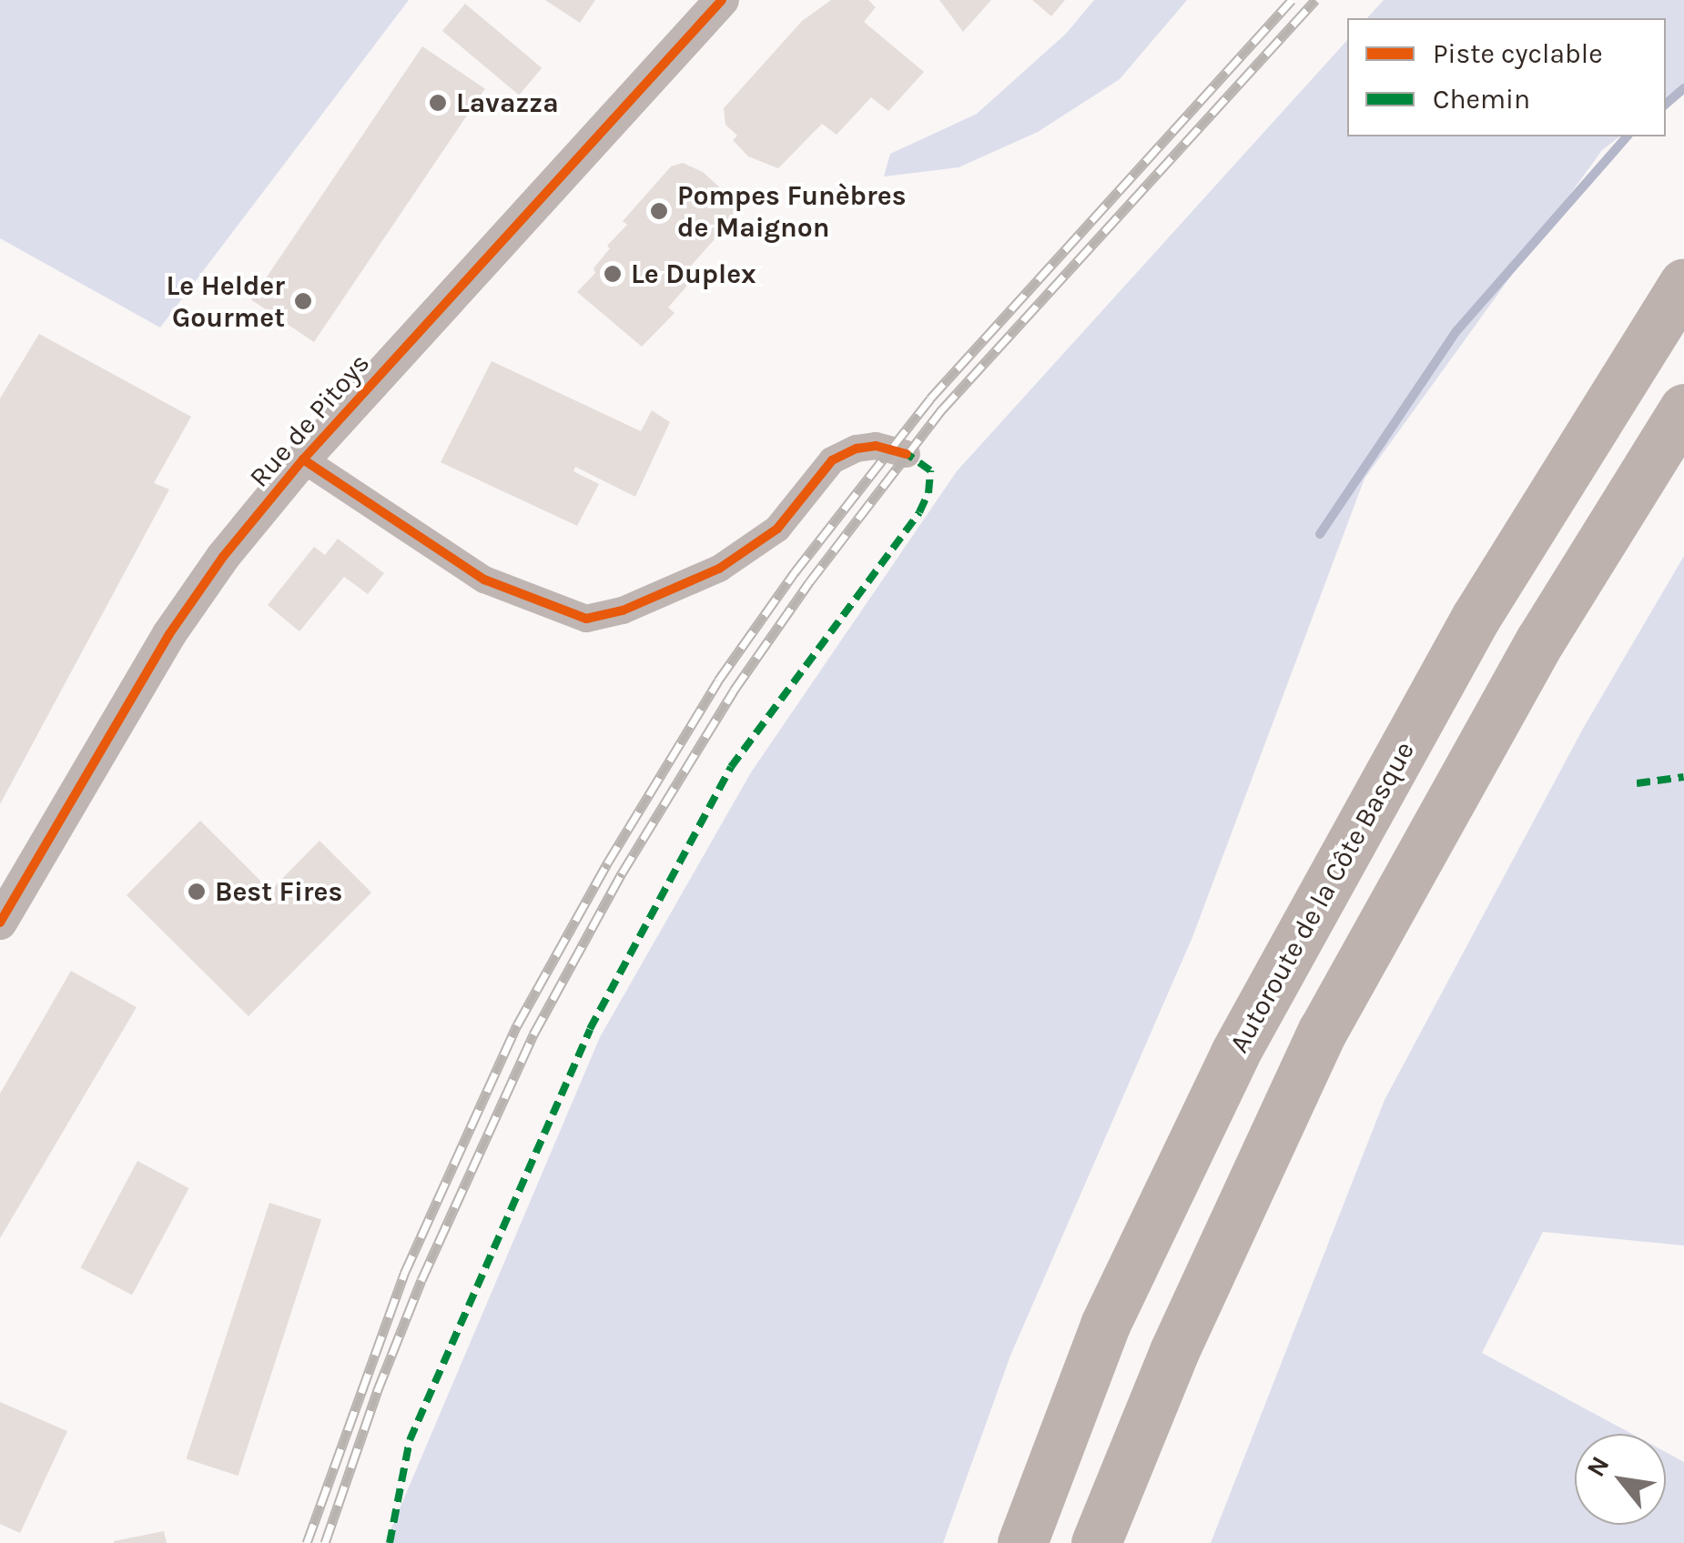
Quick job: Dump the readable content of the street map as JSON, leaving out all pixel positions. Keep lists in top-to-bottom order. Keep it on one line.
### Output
{"streets":{"highway":["Autoroute de la Côte Basque"],"street":["Rue de Pitoys"]},"places":["Lavazza","Pompes Funèbres de Maignon","Le Duplex","Le Helder Gourmet","Best Fires"],"legend":["Piste cyclable","Chemin"],"north":"top left"}
